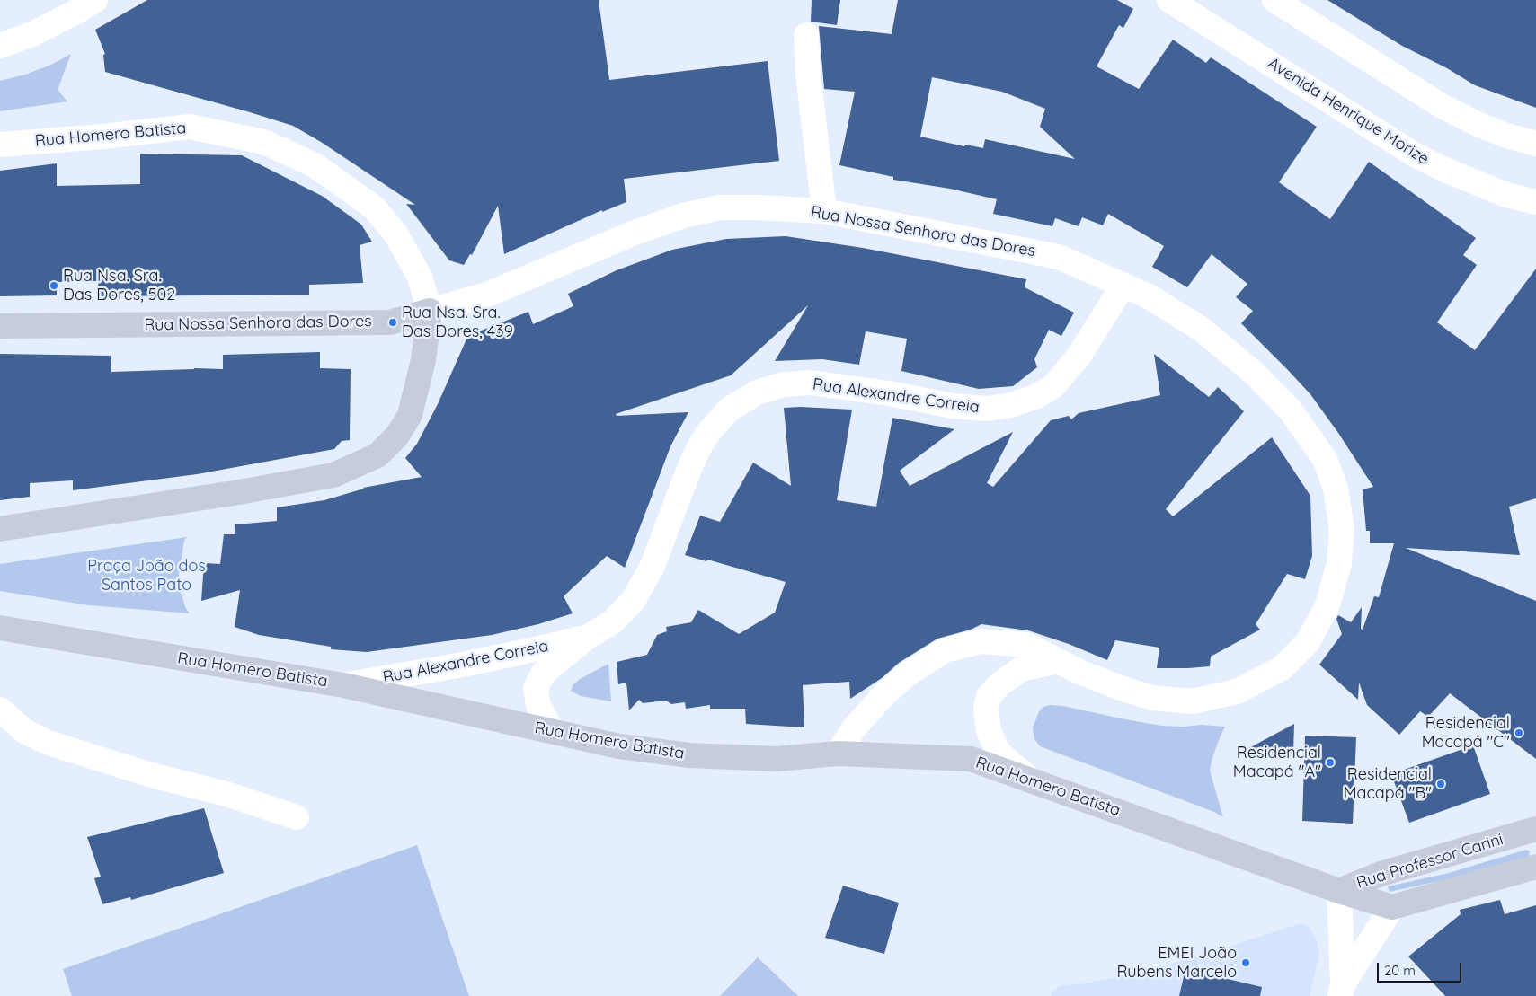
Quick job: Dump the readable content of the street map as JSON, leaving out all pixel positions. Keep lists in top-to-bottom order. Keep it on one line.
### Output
{"streets":{"main road":["Rua Homero Batista","Rua Nossa Senhora das Dores","Rua Professor Carini"],"street":["Avenida Henrique Morize","Rua Alexandre Correia"]},"crossings":[["Rua Homero Batista","Rua Nossa Senhora das Dores"],["Rua Homero Batista","Rua Alexandre Correia"],["Rua Homero Batista","Rua Professor Carini"],["Rua Nossa Senhora das Dores","Rua Alexandre Correia"]],"parks":["Praça João dos Santos Pato"],"places":["Rua Nsa. Sra. Das Dores, 502","Rua Nsa. Sra. Das Dores, 439","Residencial Macapá \"C\"","Residencial Macapá \"A\"","Residencial Macapá \"B\"","EMEI João Rubens Marcelo"],"scale_bar":"20 m"}
